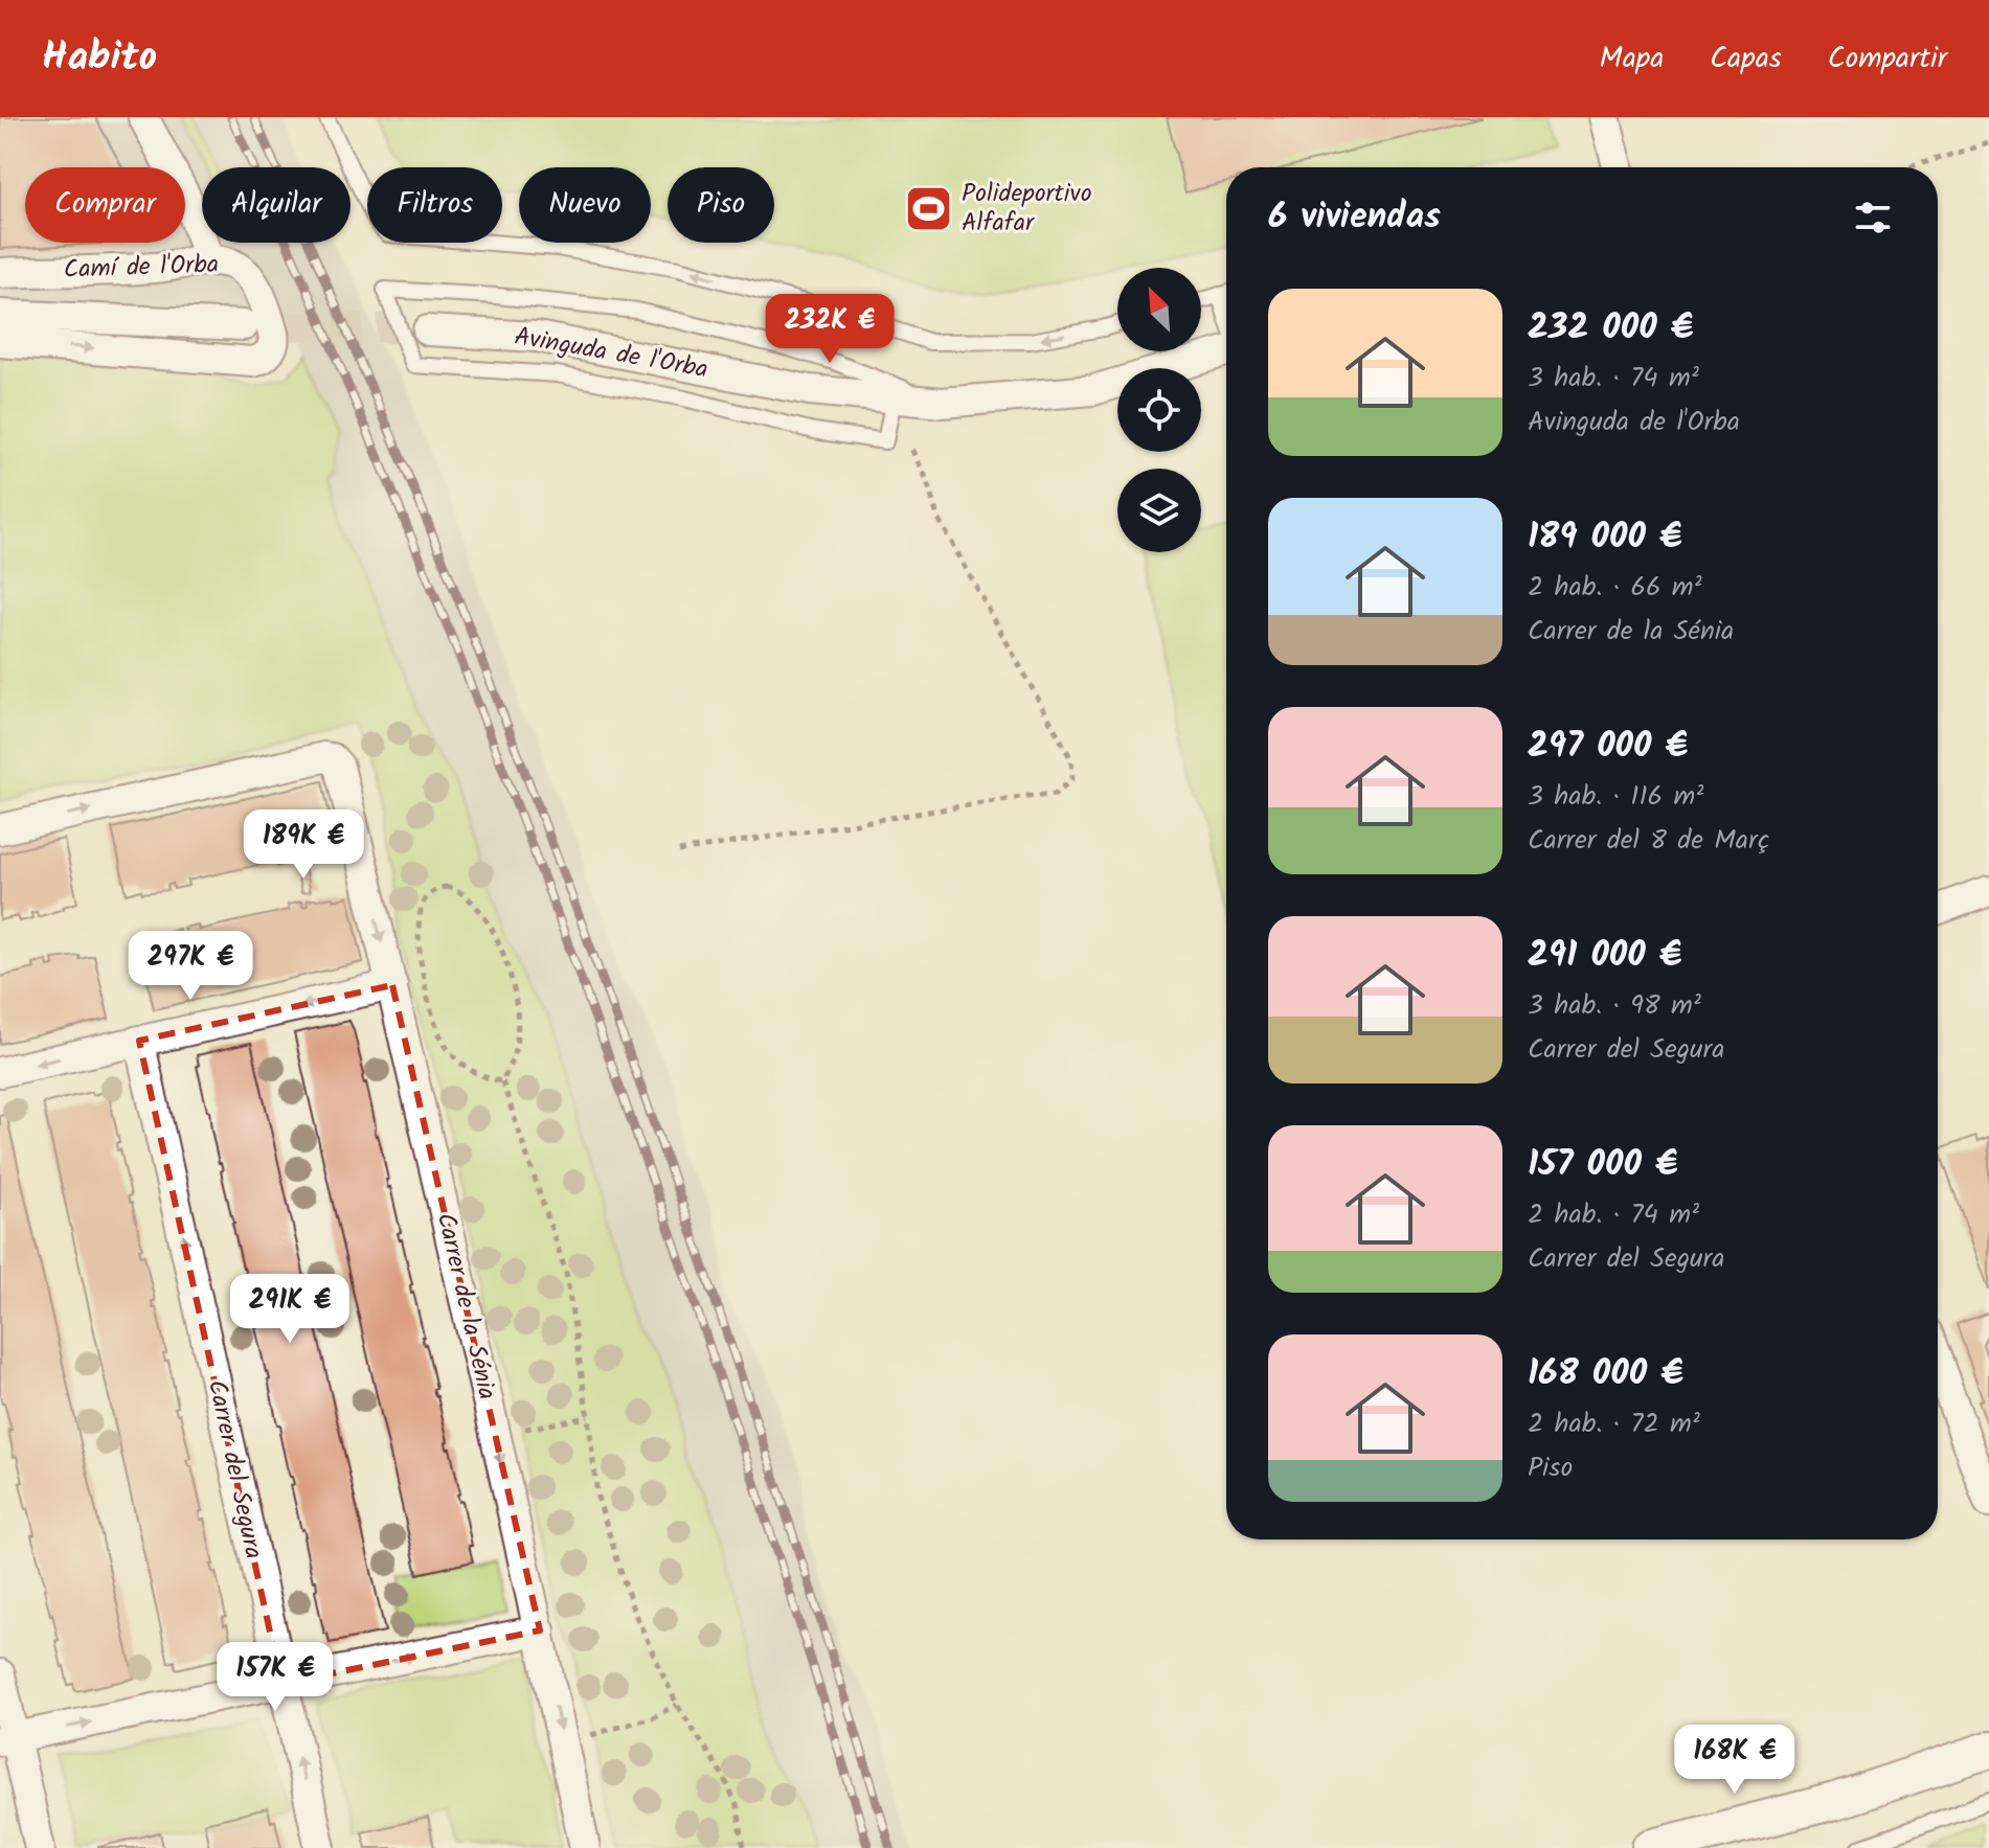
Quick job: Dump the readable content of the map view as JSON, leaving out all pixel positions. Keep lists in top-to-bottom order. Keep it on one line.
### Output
{"streets":{"street":["Camí de l'Orba","Avinguda de l'Orba","Carrer de la Sénia","Carrer del Segura"]},"one_way":["Carrer de la Sénia","Carrer del Segura"],"places":{"sports":["Polideportivo Alfafar"]},"north":"top left","page":{"header":"Habito","nav":["Mapa","Capas","Compartir"],"chip":["Comprar","Alquilar","Filtros","Nuevo","Piso"],"heading":"6 viviendas","list":[{"name":"232 000 €","note":"3 hab. · 74 m² · Avinguda de l'Orba"},{"name":"189 000 €","note":"2 hab. · 66 m² · Carrer de la Sénia"},{"name":"297 000 €","note":"3 hab. · 116 m² · Carrer del 8 de Març"},{"name":"291 000 €","note":"3 hab. · 98 m² · Carrer del Segura"},{"name":"157 000 €","note":"2 hab. · 74 m² · Carrer del Segura"},{"name":"168 000 €","note":"2 hab. · 72 m² · Piso"}],"price":["232K €","189K €","297K €","291K €","157K €","168K €"]}}
